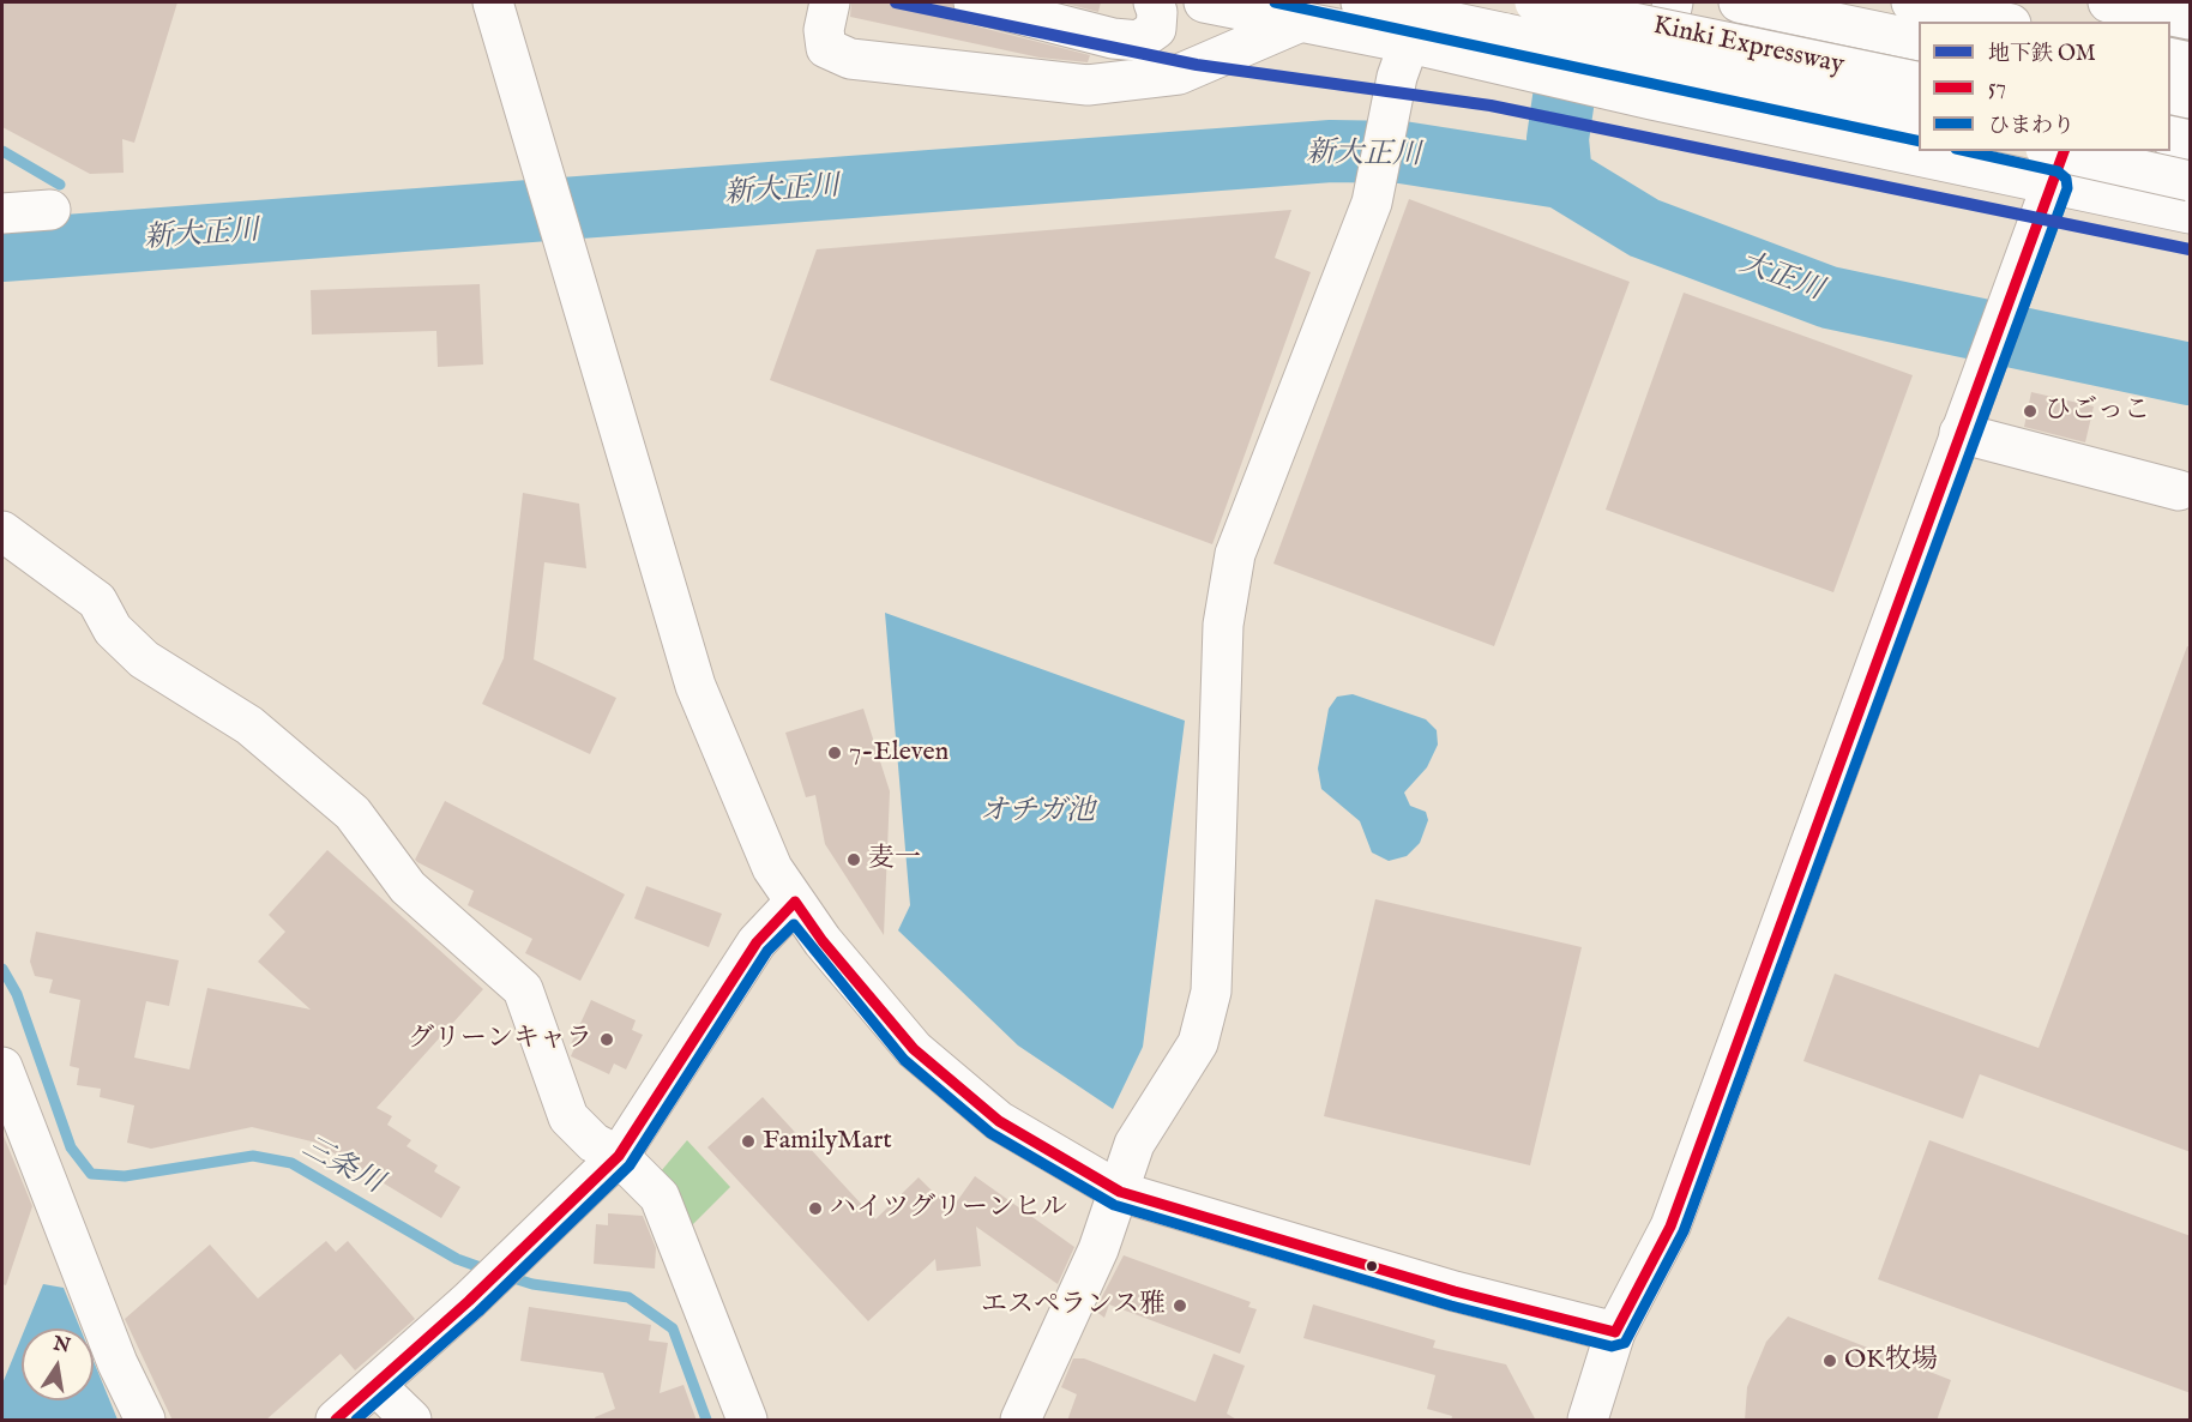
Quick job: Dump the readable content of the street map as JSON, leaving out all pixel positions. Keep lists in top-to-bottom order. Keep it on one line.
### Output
{"streets":{"main road":["Kinki Expressway"]},"water":["新大正川","大正川","オチガ池","三条川"],"places":["ひごっこ","7-Eleven","麦一","グリーンキャラ","FamilyMart","ハイツグリーンヒル","エスペランス雅","OK牧場"],"lines":["metro line OM","transit line ひまわり","transit line 57"],"legend":["地下鉄 OM","57","ひまわり"],"north":"top"}
